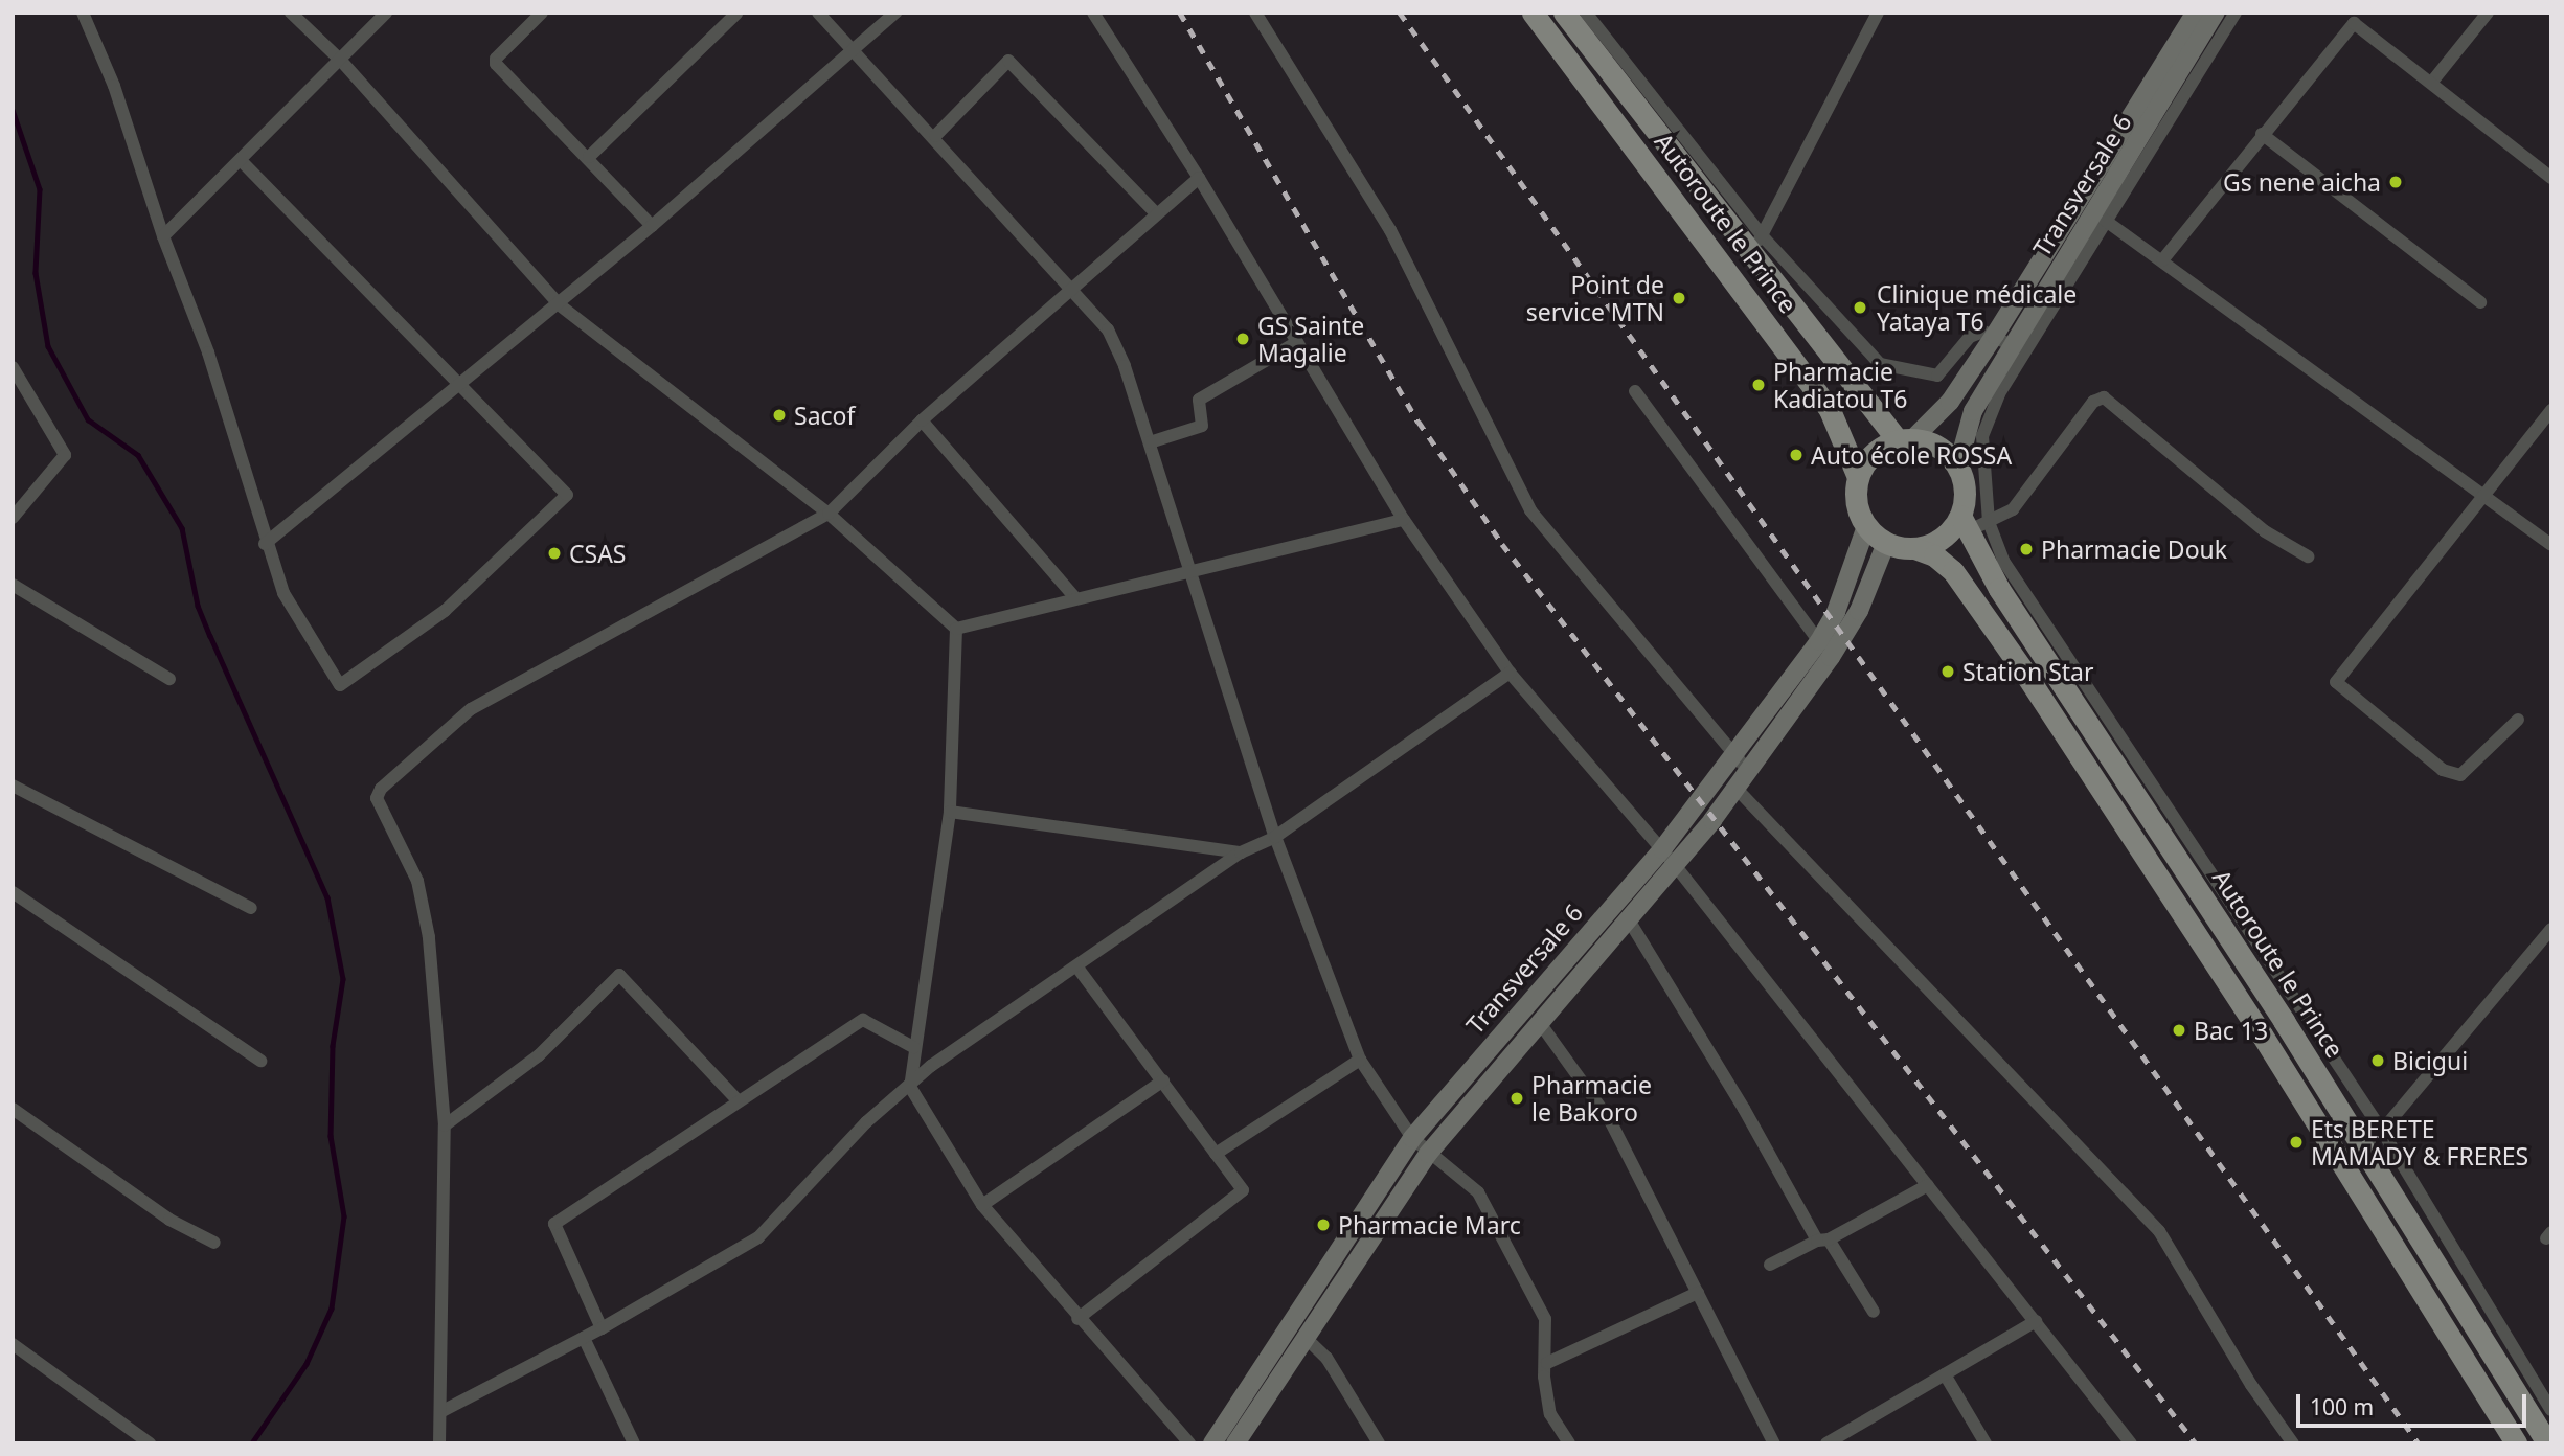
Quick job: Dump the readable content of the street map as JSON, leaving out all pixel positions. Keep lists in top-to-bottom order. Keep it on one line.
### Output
{"streets":{"main road":["Transversale 6","Autoroute le Prince"]},"crossings":[["Transversale 6","Autoroute le Prince"]],"places":["Gs nene aicha","Point de service MTN","Clinique médicale Yataya T6","GS Sainte Magalie","Pharmacie Kadiatou T6","Sacof","Auto école ROSSA","Pharmacie Douk","CSAS","Station Star","Bac 13","Bicigui","Pharmacie le Bakoro","Ets BERETE MAMADY & FRERES","Pharmacie Marc"],"scale_bar":"100 m"}
